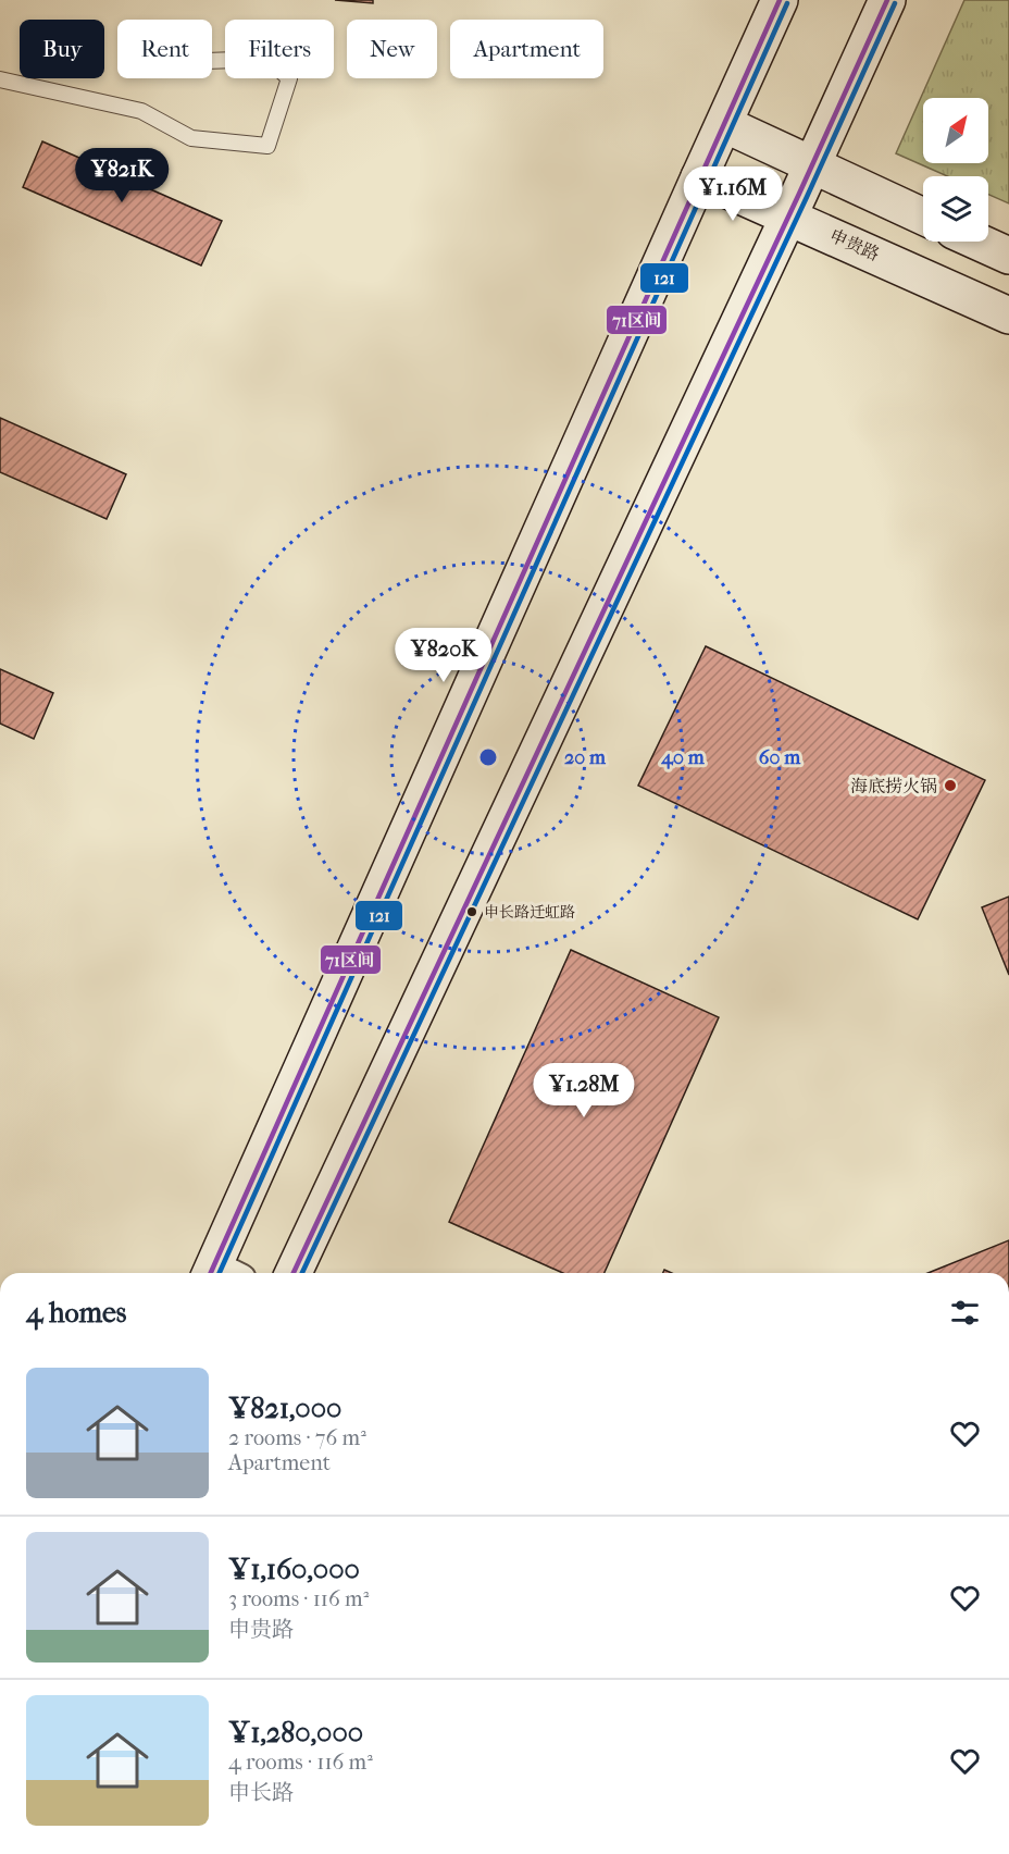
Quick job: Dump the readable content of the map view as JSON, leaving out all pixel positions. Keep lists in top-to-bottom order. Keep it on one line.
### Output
{"streets":{"main road":["申贵路"]},"places":["海底捞火锅","申长路迁虹路"],"lines":["transit line 71区间","transit line 121"],"north":"top right","page":{"chip":["Buy","Rent","Filters","New","Apartment"],"price":["¥821K","¥1.16M","¥820K","¥1.28M"],"heading":"4 homes","list":[{"name":"¥821,000","note":"2 rooms · 76 m² · Apartment"},{"name":"¥1,160,000","note":"3 rooms · 116 m² · 申贵路"},{"name":"¥1,280,000","note":"4 rooms · 116 m² · 申长路"}]},"rings":["20 m","40 m","60 m"]}
